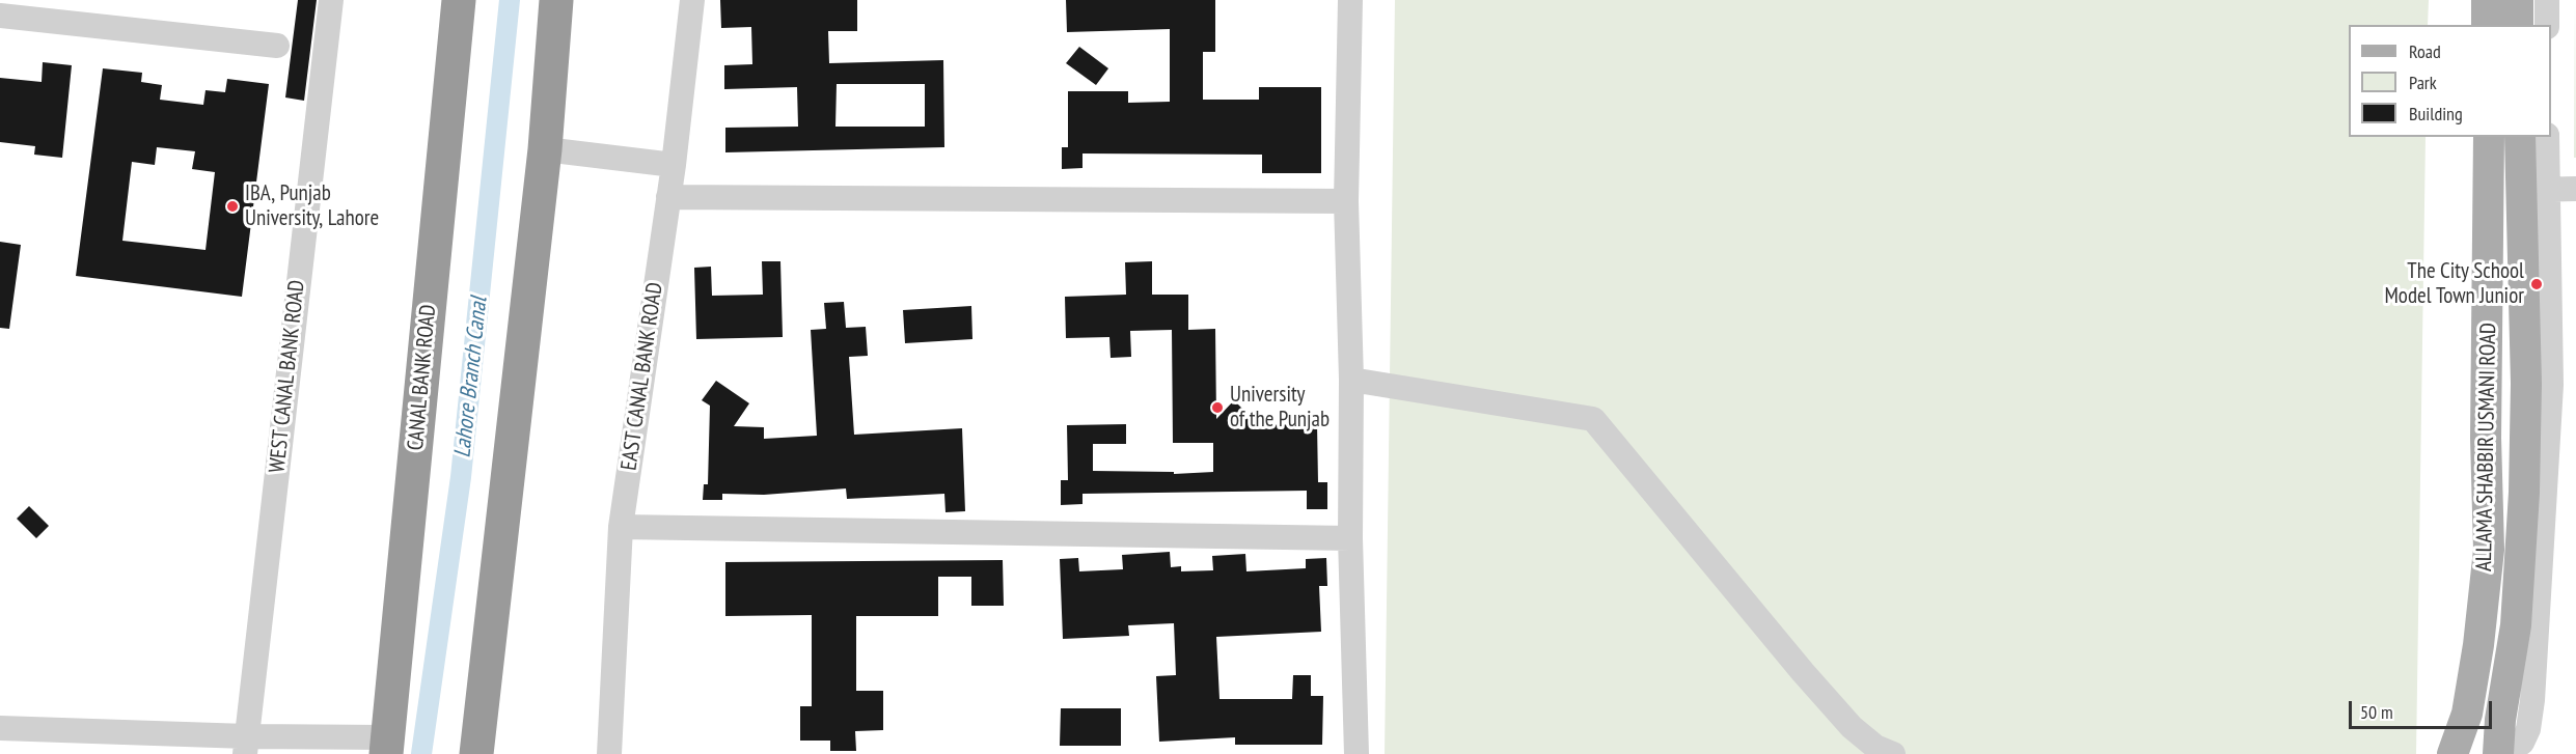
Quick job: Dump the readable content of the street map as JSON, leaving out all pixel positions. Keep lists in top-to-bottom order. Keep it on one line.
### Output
{"streets":{"highway":["CANAL BANK ROAD"],"main road":["ALLAMA SHABBIR USMANI ROAD"],"street":["WEST CANAL BANK ROAD","EAST CANAL BANK ROAD"]},"water":["Lahore Branch Canal"],"places":["IBA, Punjab University, Lahore","The City School Model Town Junior","University of the Punjab"],"legend":["Road","Park","Building"],"scale_bar":"50 m"}
